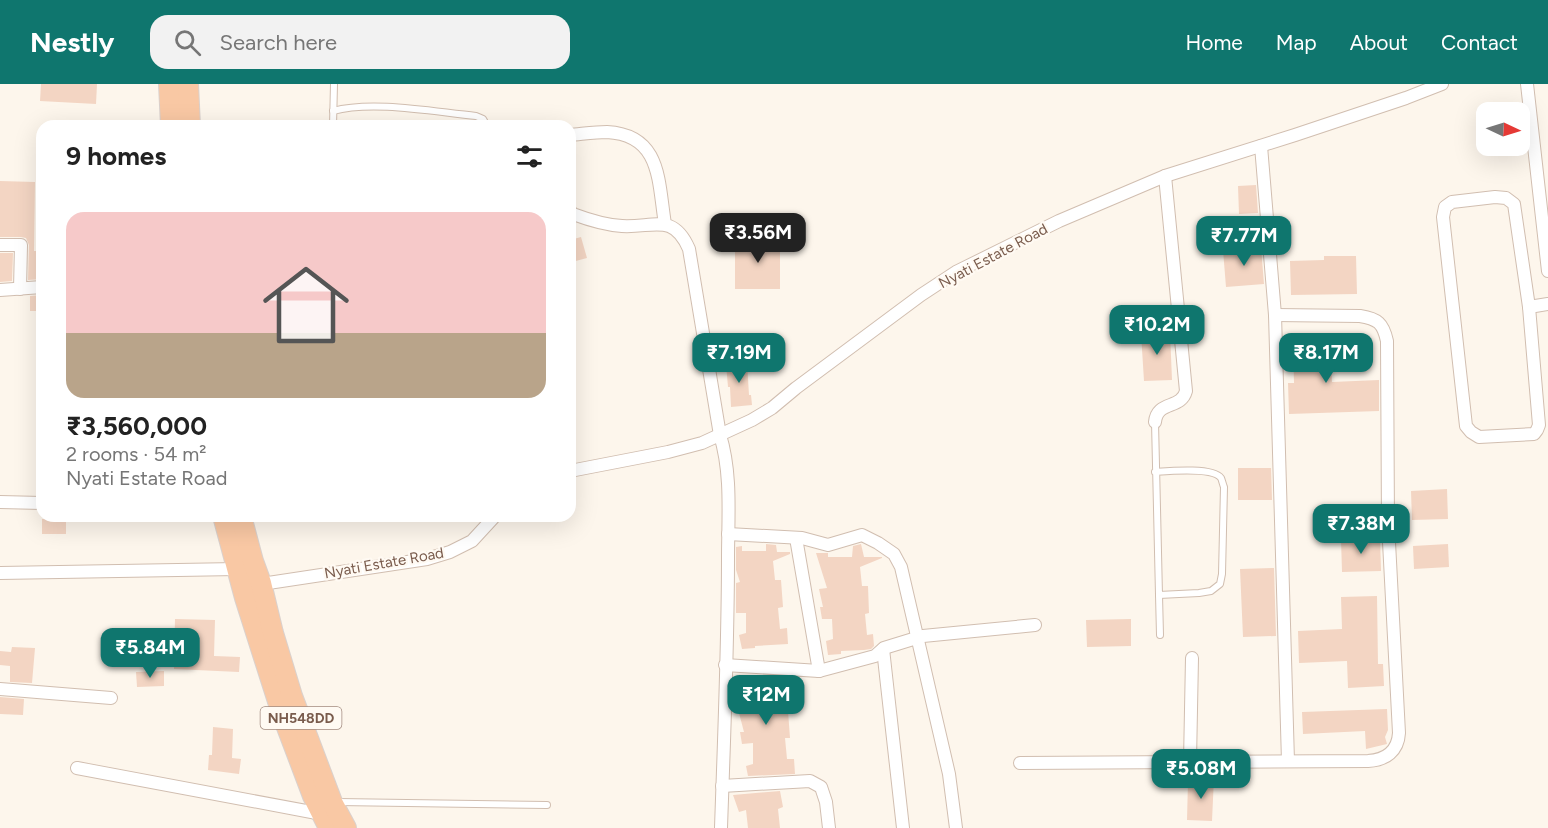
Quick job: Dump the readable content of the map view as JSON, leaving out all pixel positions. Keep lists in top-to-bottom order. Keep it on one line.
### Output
{"streets":{"highway":["NH548DD"],"street":["Nyati Estate Road"]},"crossings":[["Nyati Estate Road","NH548DD"]],"north":"right","page":{"header":"Nestly","search":"Search here","nav":["Home","Map","About","Contact"],"heading":"9 homes","list":[{"name":"₹3,560,000","note":"2 rooms · 54 m² · Nyati Estate Road"}],"price":["₹3.56M","₹7.77M","₹10.2M","₹7.19M","₹8.17M","₹7.38M","₹5.84M","₹12M","₹5.08M"]}}
